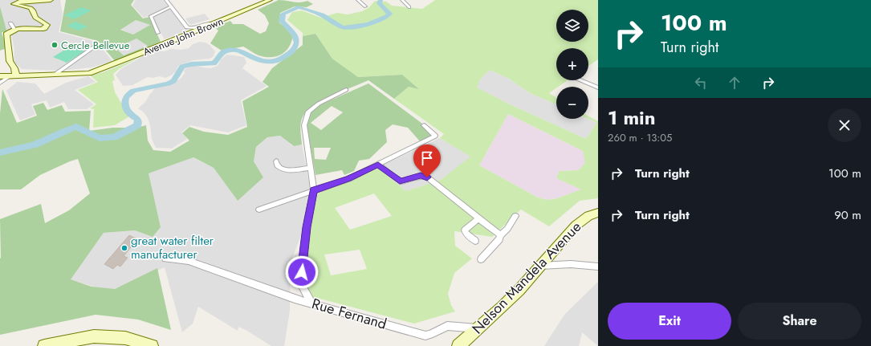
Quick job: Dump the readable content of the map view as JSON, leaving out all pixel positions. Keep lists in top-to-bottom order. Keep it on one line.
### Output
{"streets":{"street":["Avenue John Brown","Nelson Mandela Avenue","Rue Fernand"]},"crossings":[["Nelson Mandela Avenue","Rue Fernand"]],"places":["Cercle Bellevue","great water filter manufacturer"],"page":{"turn":["100 m","Turn right"],"map_buttons":["+","−"],"heading":["1 min","260 m · 13:05"],"list":[{"name":"Turn right","value":"100 m"},{"name":"Turn right","value":"90 m"}],"buttons":["Exit","Share"]}}
